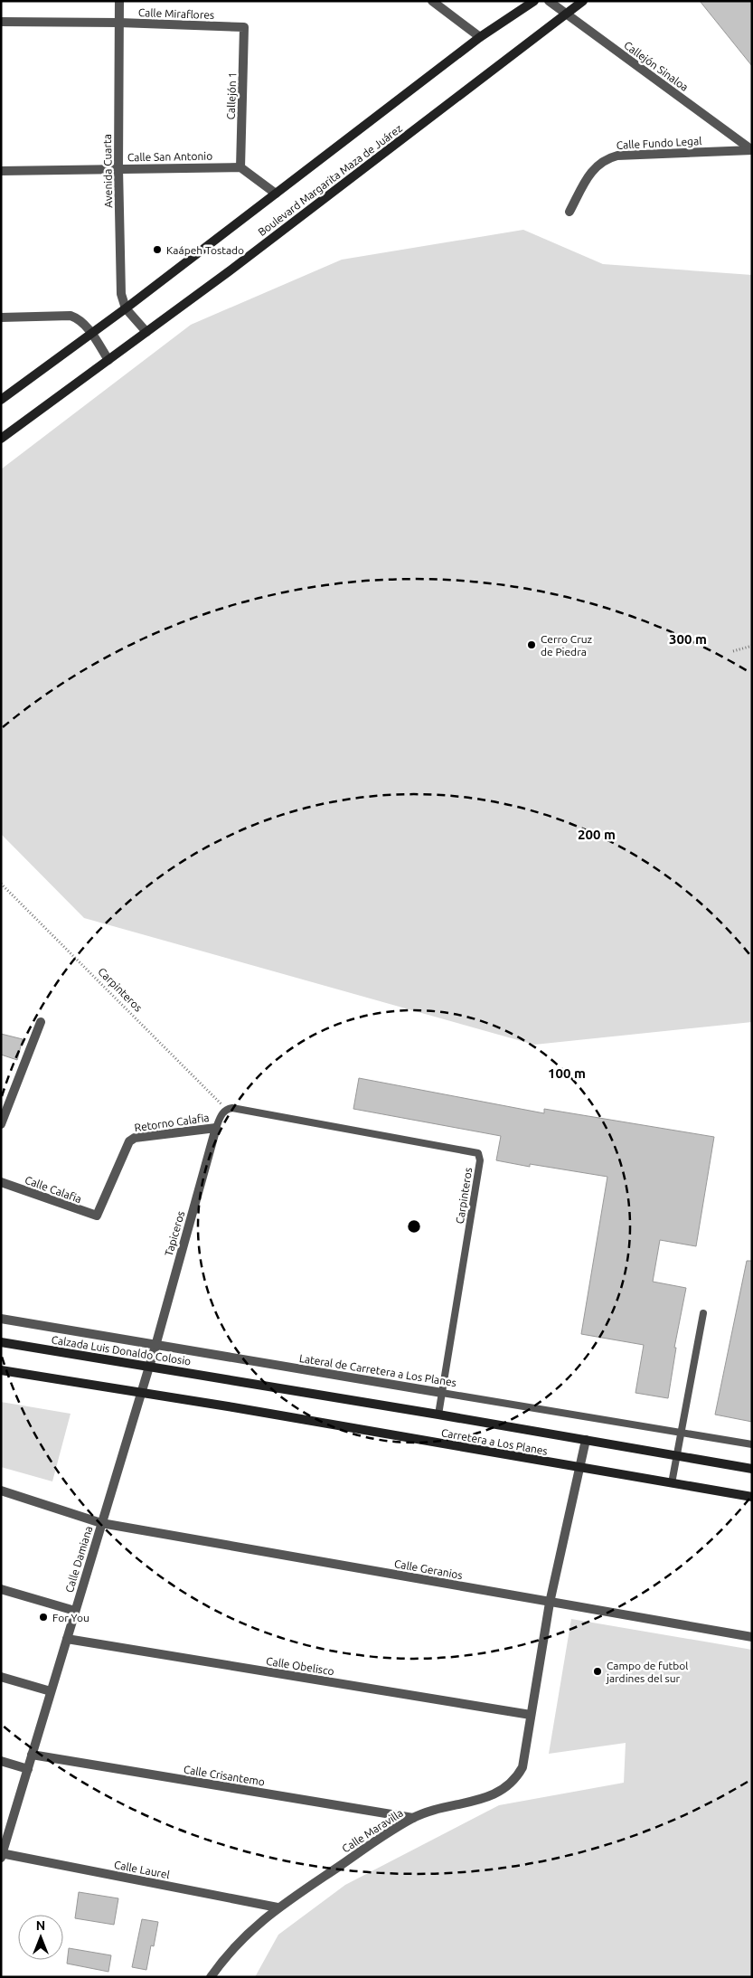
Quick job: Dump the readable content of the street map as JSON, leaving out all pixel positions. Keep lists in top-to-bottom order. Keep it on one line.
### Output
{"streets":{"main road":["Boulevard Margarita Maza de Juárez","Calzada Luis Donaldo Colosio","Carretera a Los Planes"],"street":["Calle Miraflores","Callejón Sinaloa","Callejón 1","Calle Fundo Legal","Calle San Antonio","Avenida Cuarta","Retorno Calafia","Calle Calafia","Tapiceros","Lateral de Carretera a Los Planes","Calle Damiana","Calle Geranios","Calle Obelisco","Calle Crisantemo","Calle Maravilla","Calle Laurel"],"lane":["Carpinteros"]},"crossings":[["Calle Miraflores","Callejón 1"],["Calle Miraflores","Avenida Cuarta"],["Callejón Sinaloa","Calle Fundo Legal"],["Callejón Sinaloa","Boulevard Margarita Maza de Juárez"],["Callejón 1","Calle San Antonio"],["Calle San Antonio","Avenida Cuarta"],["Avenida Cuarta","Boulevard Margarita Maza de Juárez"],["Carpinteros","Lateral de Carretera a Los Planes"],["Carpinteros","Carretera a Los Planes"],["Retorno Calafia","Calle Calafia"],["Retorno Calafia","Tapiceros"],["Tapiceros","Lateral de Carretera a Los Planes"],["Tapiceros","Calle Damiana"],["Calzada Luis Donaldo Colosio","Carretera a Los Planes"],["Calzada Luis Donaldo Colosio","Calle Damiana"],["Lateral de Carretera a Los Planes","Calle Damiana"],["Carretera a Los Planes","Calle Damiana"],["Carretera a Los Planes","Calle Maravilla"],["Calle Damiana","Calle Geranios"],["Calle Damiana","Calle Obelisco"],["Calle Damiana","Calle Crisantemo"],["Calle Damiana","Calle Laurel"],["Calle Geranios","Calle Maravilla"],["Calle Obelisco","Calle Maravilla"],["Calle Crisantemo","Calle Maravilla"],["Calle Maravilla","Calle Laurel"]],"places":["Kaápeh Tostado","Cerro Cruz de Piedra","For You","Campo de futbol jardines del sur"],"north":"top","rings":["300 m","200 m","100 m"]}
